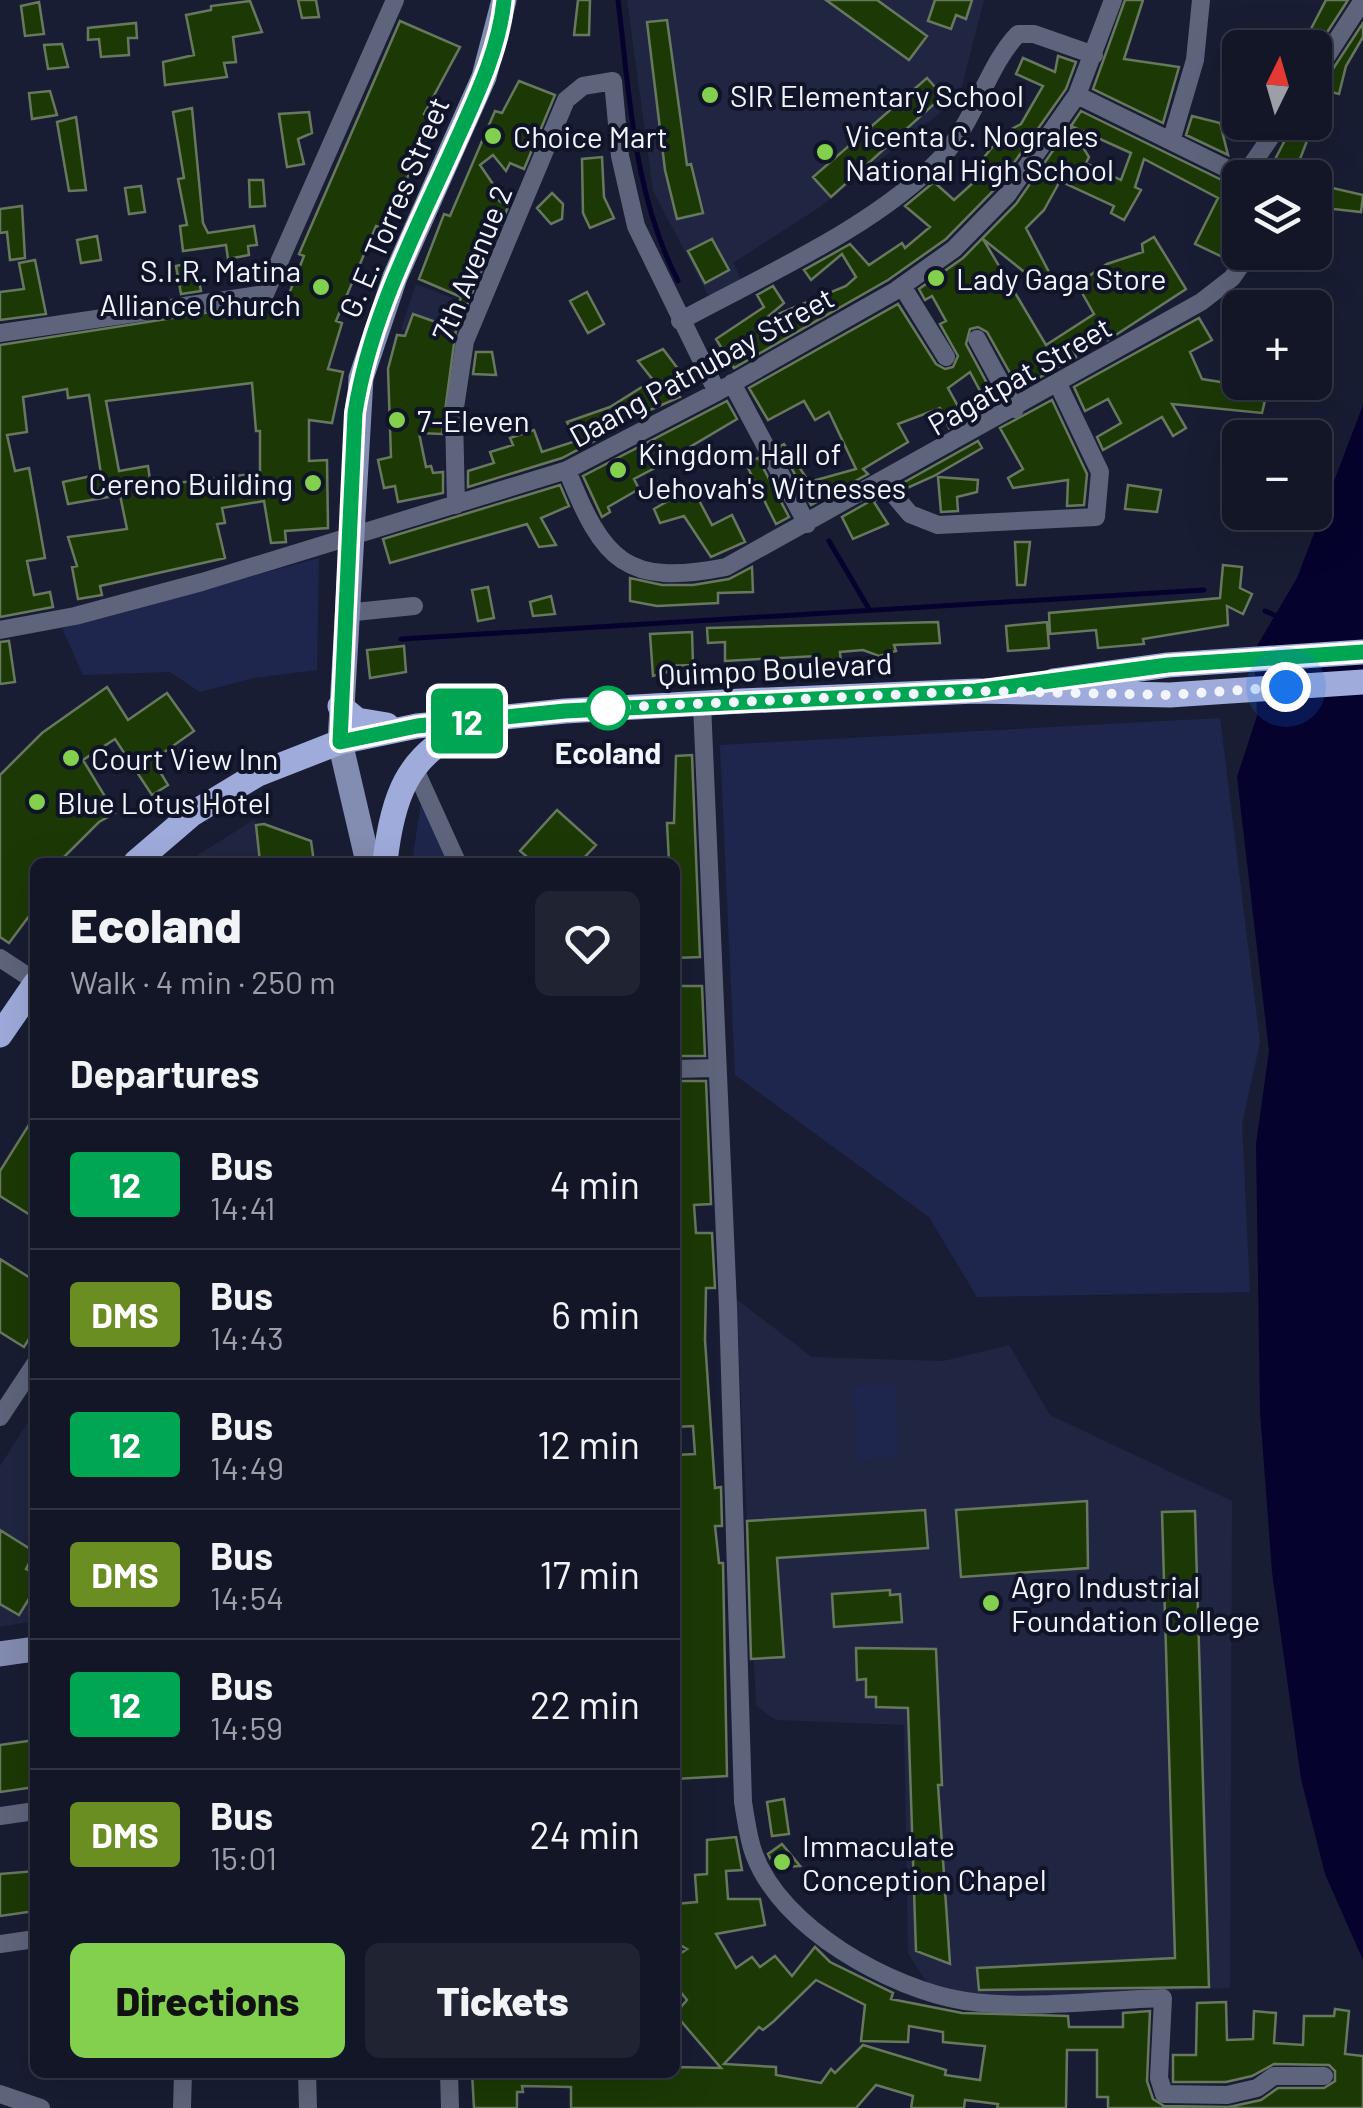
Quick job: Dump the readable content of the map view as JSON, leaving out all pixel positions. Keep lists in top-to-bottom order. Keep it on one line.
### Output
{"streets":{"main road":["G. E. Torres Street","Quimpo Boulevard"],"street":["7th Avenue 2","Daang Patnubay Street","Pagatpat Street"]},"crossings":[["G. E. Torres Street","Daang Patnubay Street"],["G. E. Torres Street","Quimpo Boulevard"],["7th Avenue 2","Daang Patnubay Street"],["Daang Patnubay Street","Pagatpat Street"]],"places":["SIR Elementary School","Choice Mart","Vicenta C. Nograles National High School","Lady Gaga Store","S.I.R. Matina Alliance Church","7-Eleven","Kingdom Hall of Jehovah's Witnesses","Cereno Building","Ecoland","Court View Inn","Blue Lotus Hotel","Agro Industrial Foundation College","Immaculate Conception Chapel"],"lines":["bus line 12"],"north":"top","page":{"on_map":"12","map_buttons":["+","−"],"heading":[["Ecoland","Walk · 4 min · 250 m"],"Departures"],"list":[{"mark":"12","name":"Bus","note":"14:41","value":"4 min"},{"mark":"DMS","name":"Bus","note":"14:43","value":"6 min"},{"mark":"12","name":"Bus","note":"14:49","value":"12 min"},{"mark":"DMS","name":"Bus","note":"14:54","value":"17 min"},{"mark":"12","name":"Bus","note":"14:59","value":"22 min"},{"mark":"DMS","name":"Bus","note":"15:01","value":"24 min"}],"buttons":["Directions","Tickets"]}}
